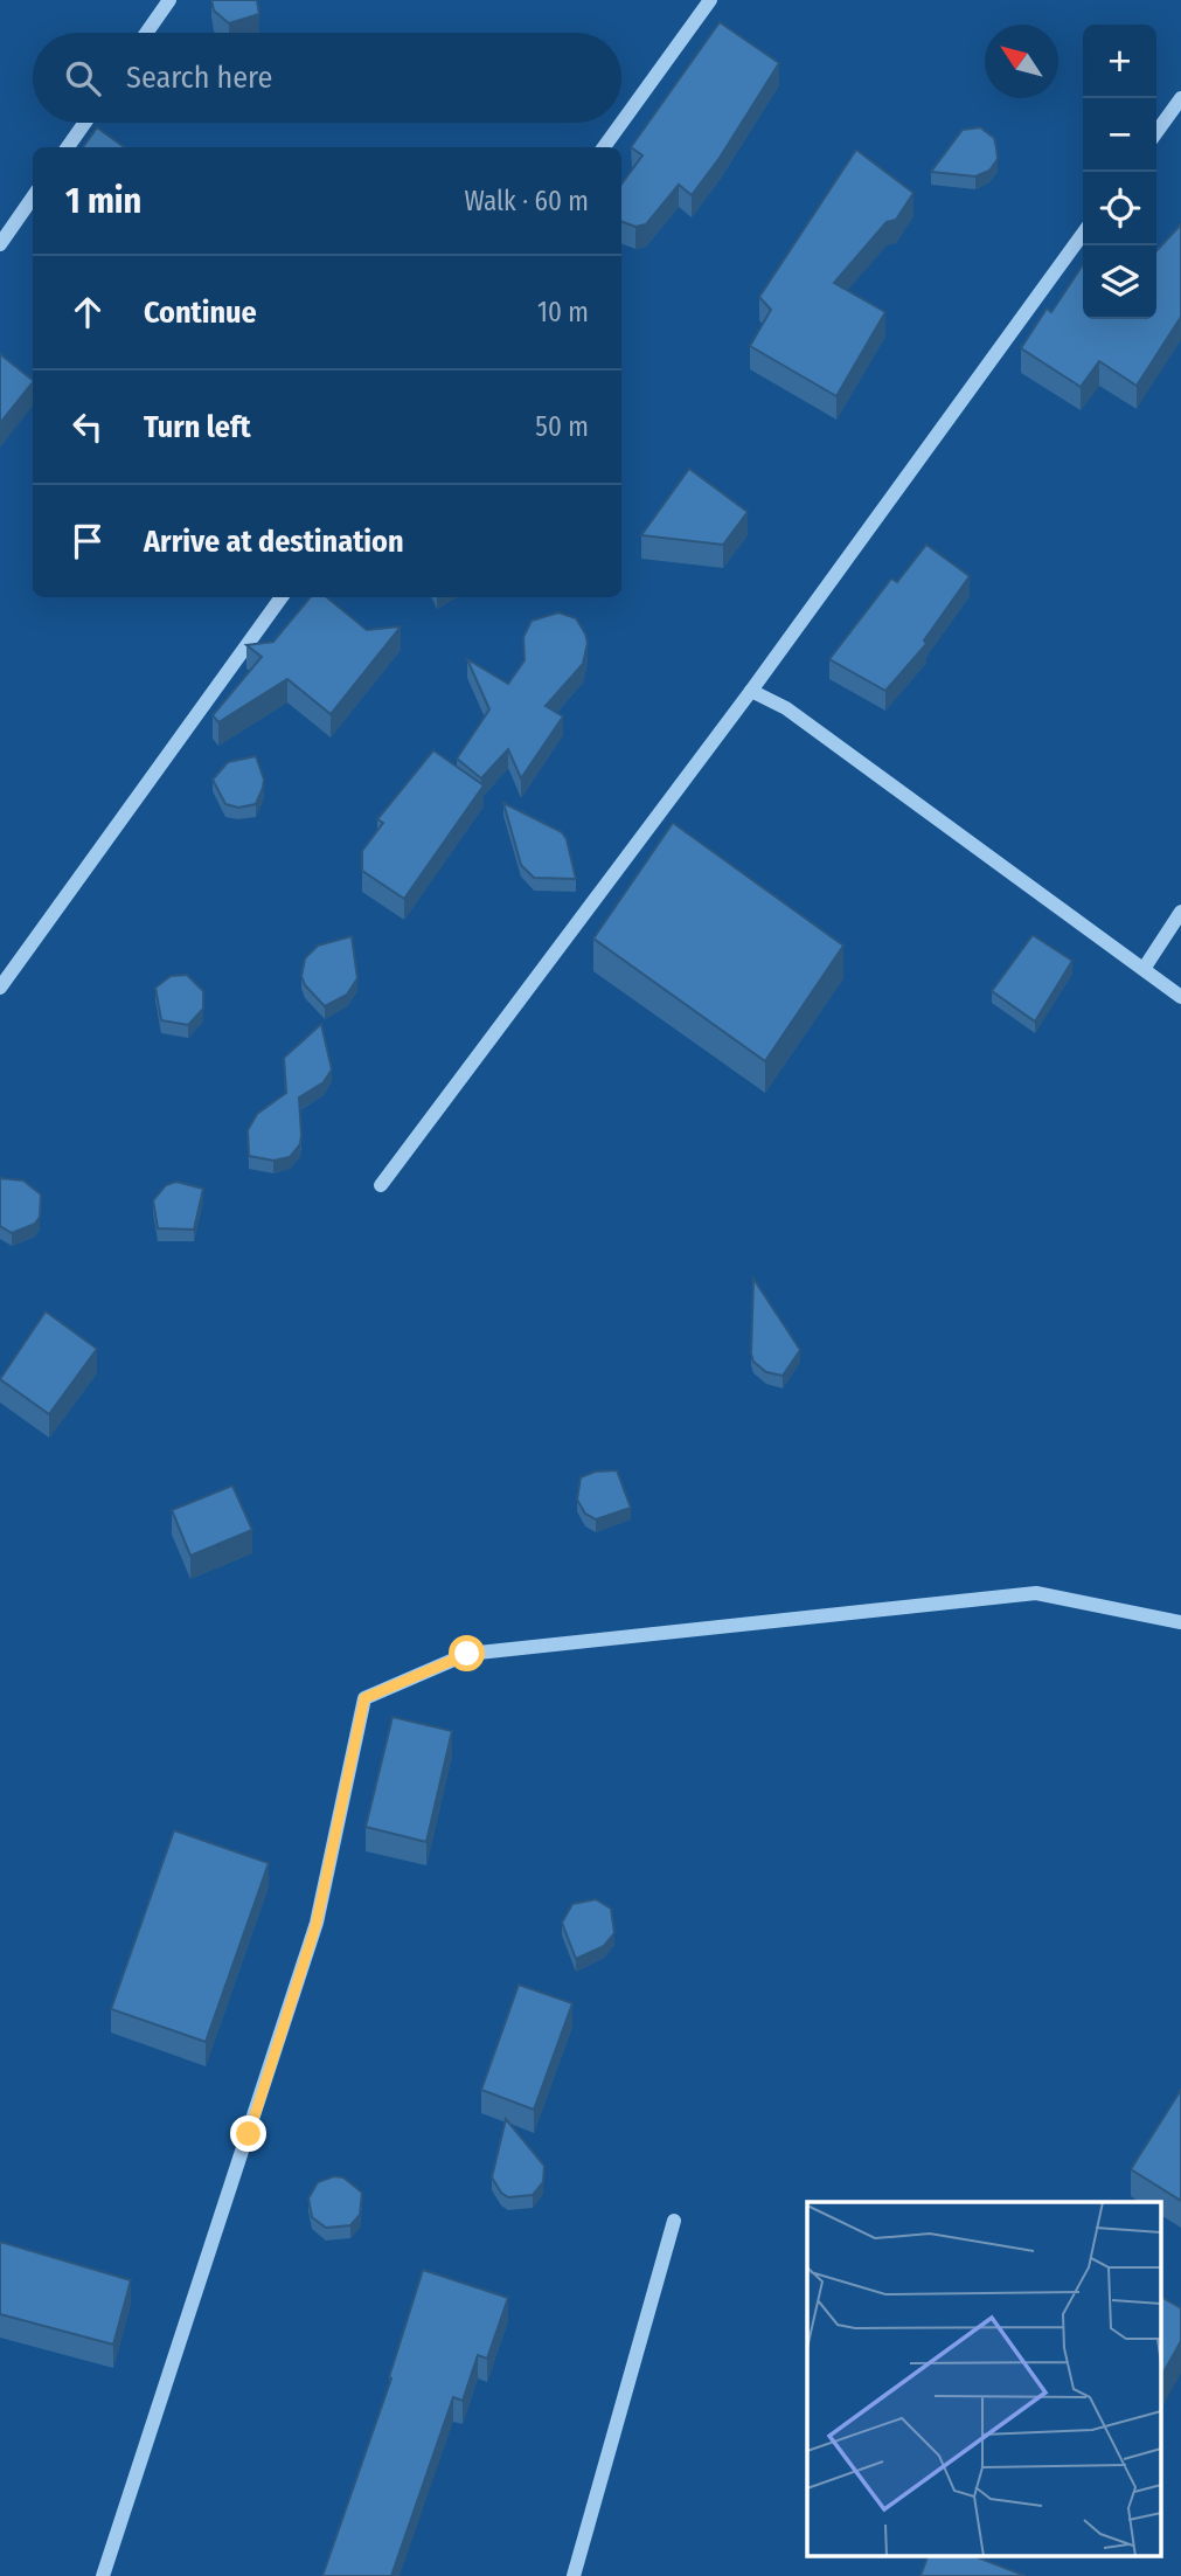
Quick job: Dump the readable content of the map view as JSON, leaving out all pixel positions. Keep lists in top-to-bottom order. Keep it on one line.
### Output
{"north":"top left","page":{"map_buttons":["+","−"],"search":"Search here","heading":["1 min","Walk · 60 m"],"list":[["Continue","10 m"],["Turn left","50 m"],"Arrive at destination"]}}
